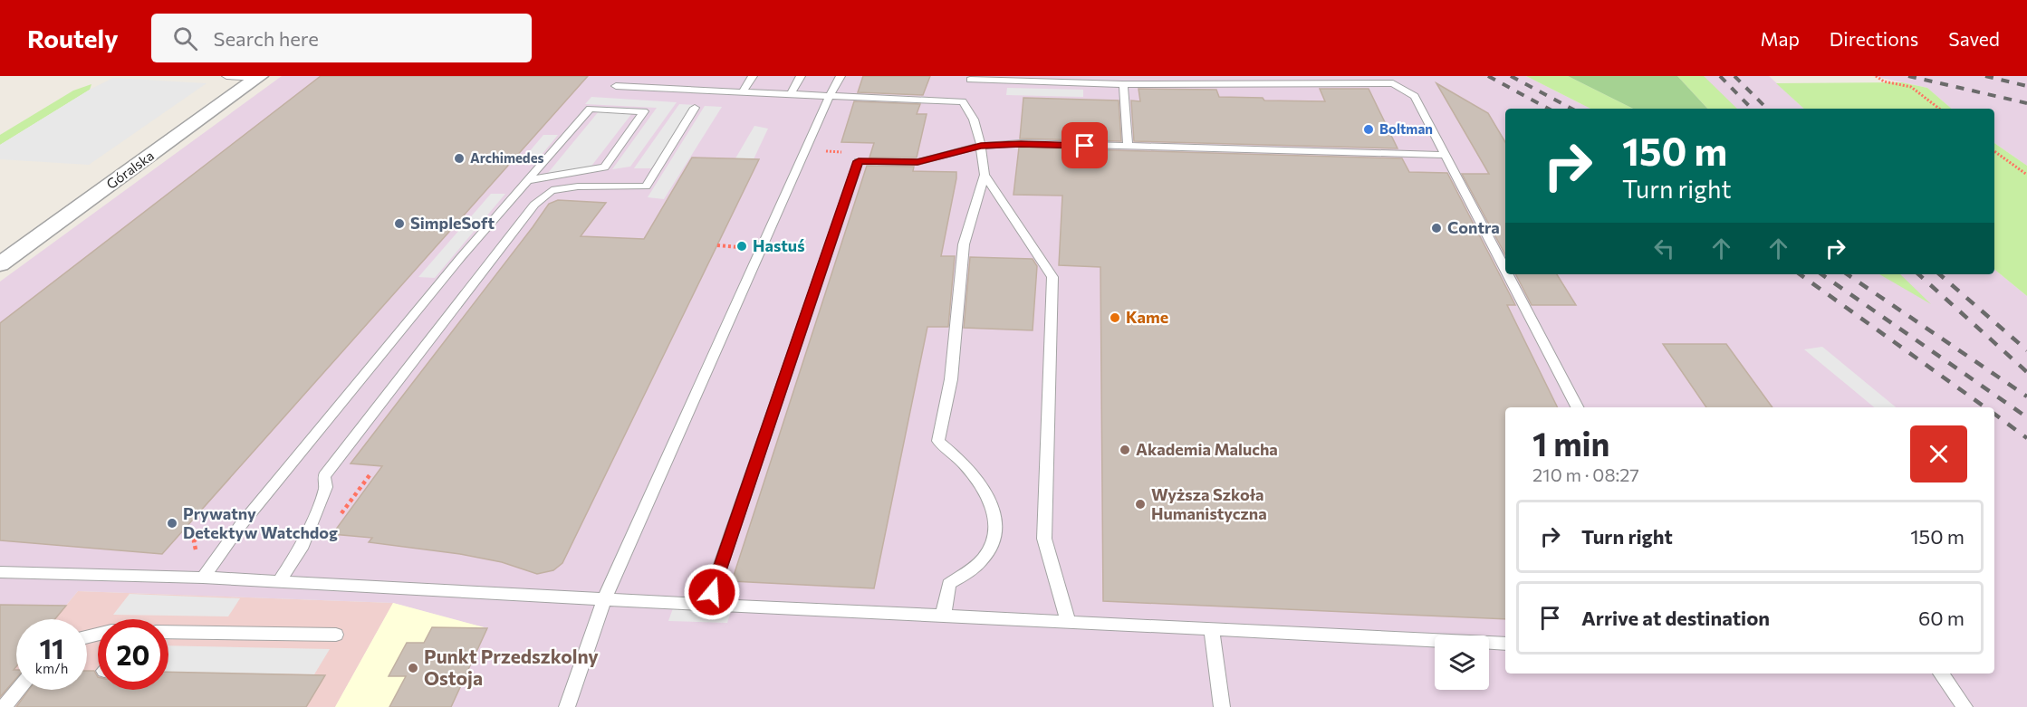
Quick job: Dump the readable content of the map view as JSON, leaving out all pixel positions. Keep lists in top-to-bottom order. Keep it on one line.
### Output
{"streets":{"street":["Góralska"]},"places":["Boltman","Archimedes","SimpleSoft","Contra","Hastuś","Kame","Akademia Malucha","Wyższa Szkoła Humanistyczna","Prywatny Detektyw Watchdog","Punkt Przedszkolny Ostoja"],"page":{"header":"Routely","search":"Search here","nav":["Map","Directions","Saved"],"turn":["150 m","Turn right"],"heading":["1 min","210 m · 08:27"],"list":[{"name":"Turn right","value":"150 m"},{"name":"Arrive at destination","value":"60 m"}],"speed":"11 km/h","limit":"20"}}
